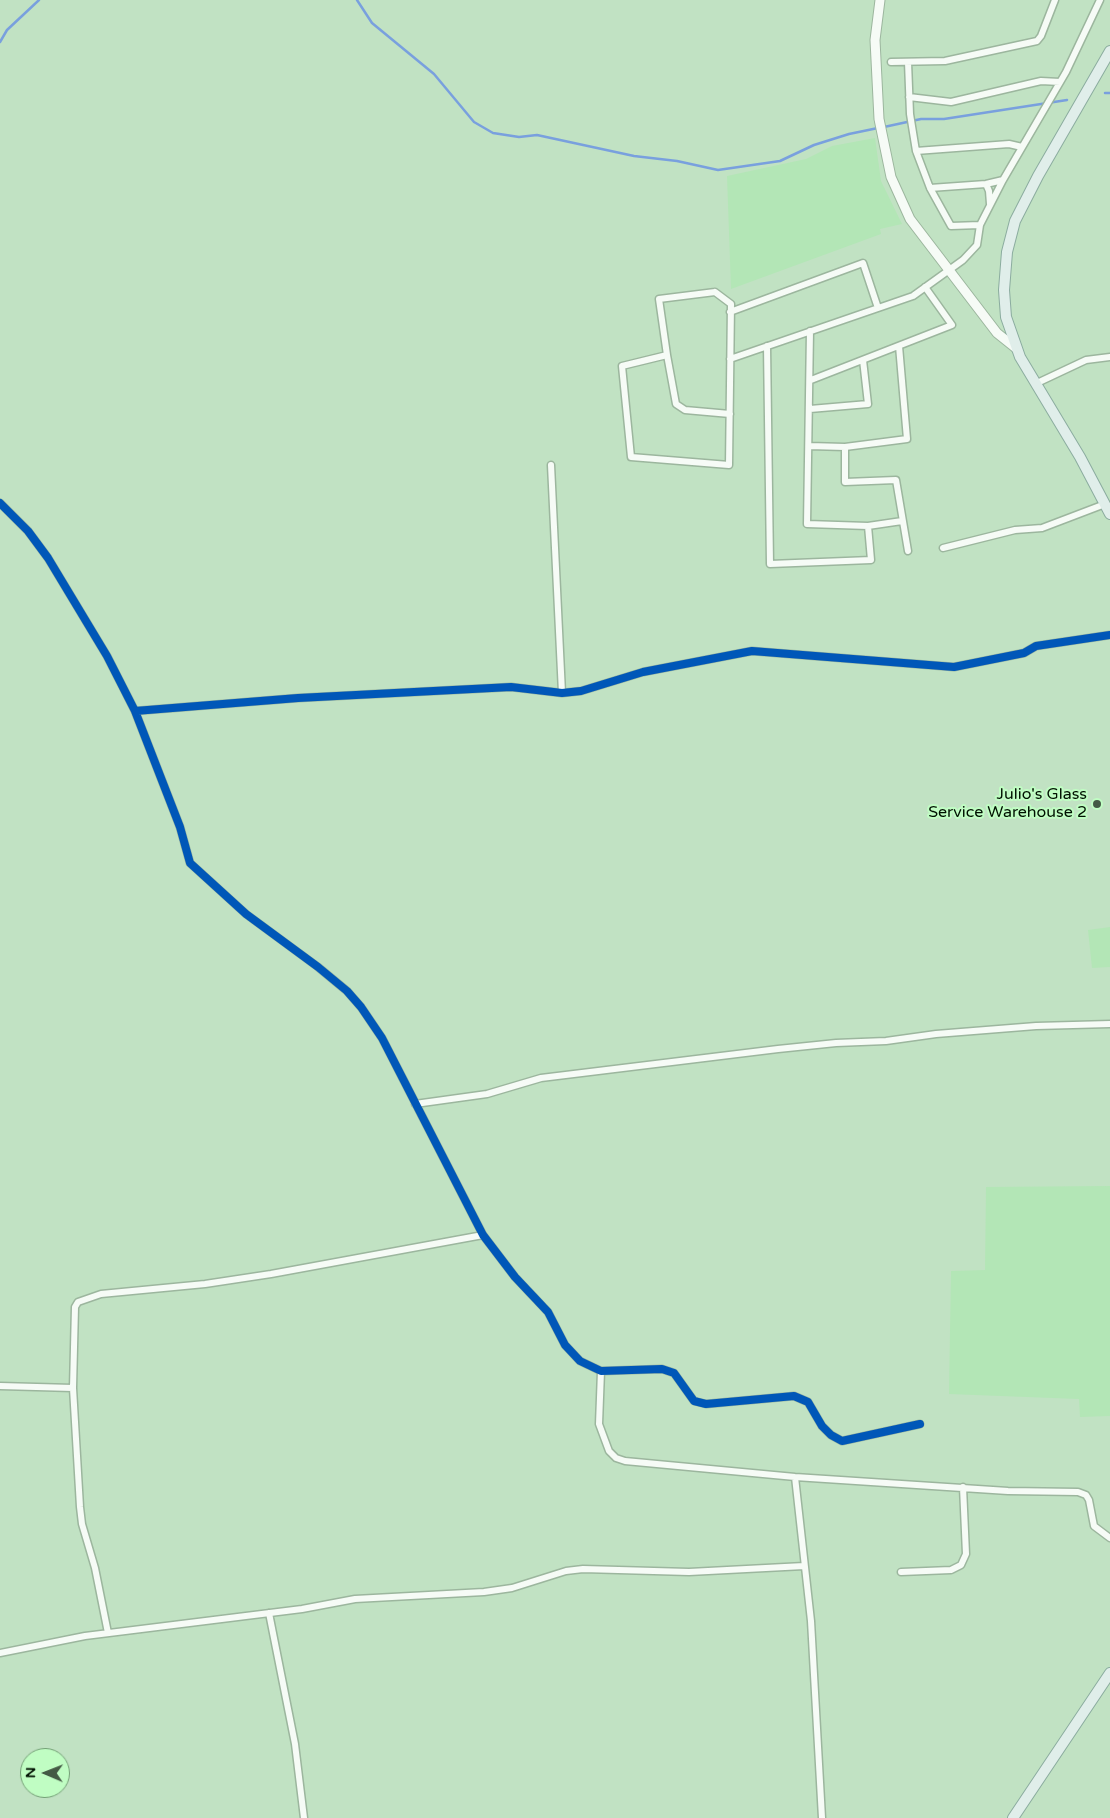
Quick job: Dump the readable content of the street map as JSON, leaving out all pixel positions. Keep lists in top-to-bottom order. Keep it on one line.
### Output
{"places":["Julio's Glass Service Warehouse 2"],"north":"left"}
